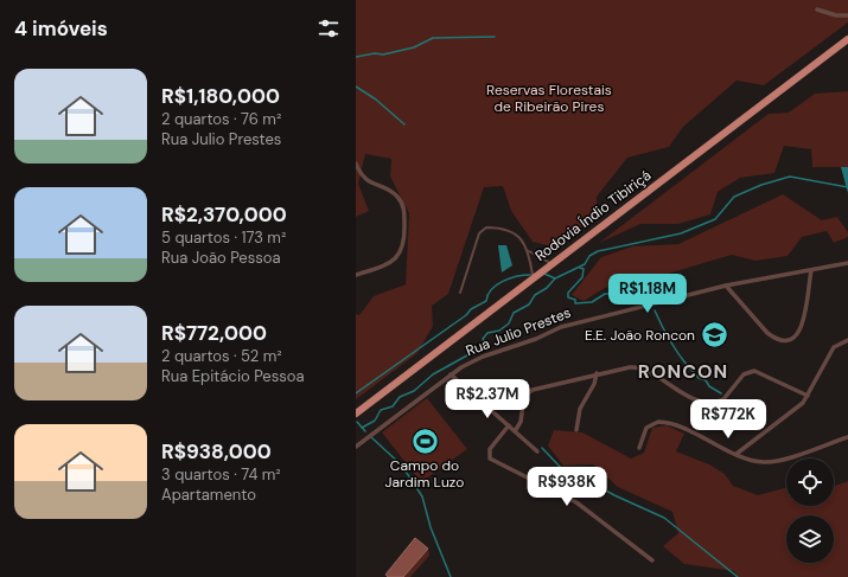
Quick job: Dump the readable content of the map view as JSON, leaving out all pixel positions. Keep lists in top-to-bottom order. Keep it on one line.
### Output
{"streets":{"highway":["Rodovia Índio Tibiriçá"],"street":["Rua Julio Prestes"]},"districts":["RONCON"],"parks":["Reservas Florestais de Ribeirão Pires"],"places":{"school or university":["E.E. João Roncon"],"sports":["Campo do Jardim Luzo"]},"page":{"heading":"4 imóveis","list":[{"name":"R$1,180,000","note":"2 quartos · 76 m² · Rua Julio Prestes"},{"name":"R$2,370,000","note":"5 quartos · 173 m² · Rua João Pessoa"},{"name":"R$772,000","note":"2 quartos · 52 m² · Rua Epitácio Pessoa"},{"name":"R$938,000","note":"3 quartos · 74 m² · Apartamento"}],"price":["R$1.18M","R$2.37M","R$772K","R$938K"]}}
